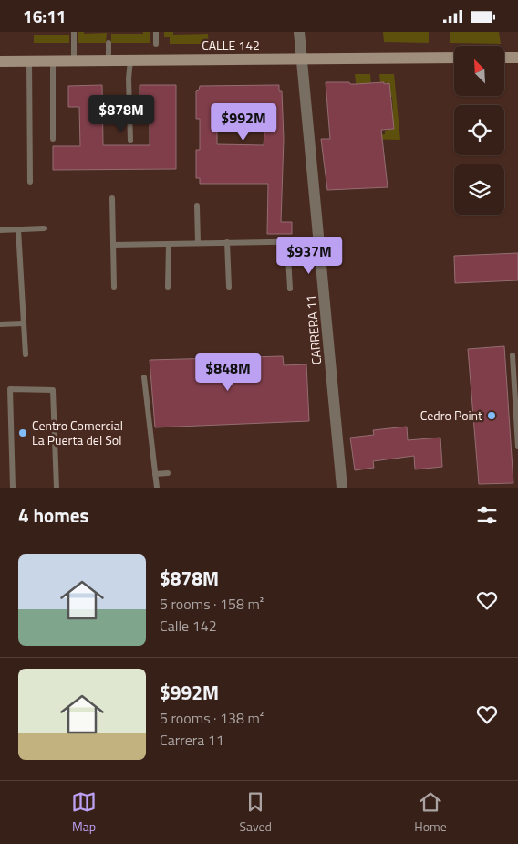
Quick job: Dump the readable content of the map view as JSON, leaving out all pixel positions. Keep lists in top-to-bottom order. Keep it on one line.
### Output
{"streets":{"main road":["CALLE 142"],"street":["CARRERA 11"]},"crossings":[["CALLE 142","CARRERA 11"]],"places":["Cedro Point","Centro Comercial La Puerta del Sol"],"north":"top left","page":{"status":"16:11","price":["$878M","$992M","$937M","$848M"],"heading":"4 homes","list":[{"name":"$878M","note":"5 rooms · 158 m² · Calle 142"},{"name":"$992M","note":"5 rooms · 138 m² · Carrera 11"}],"tabs":["Map","Saved","Home"]}}
